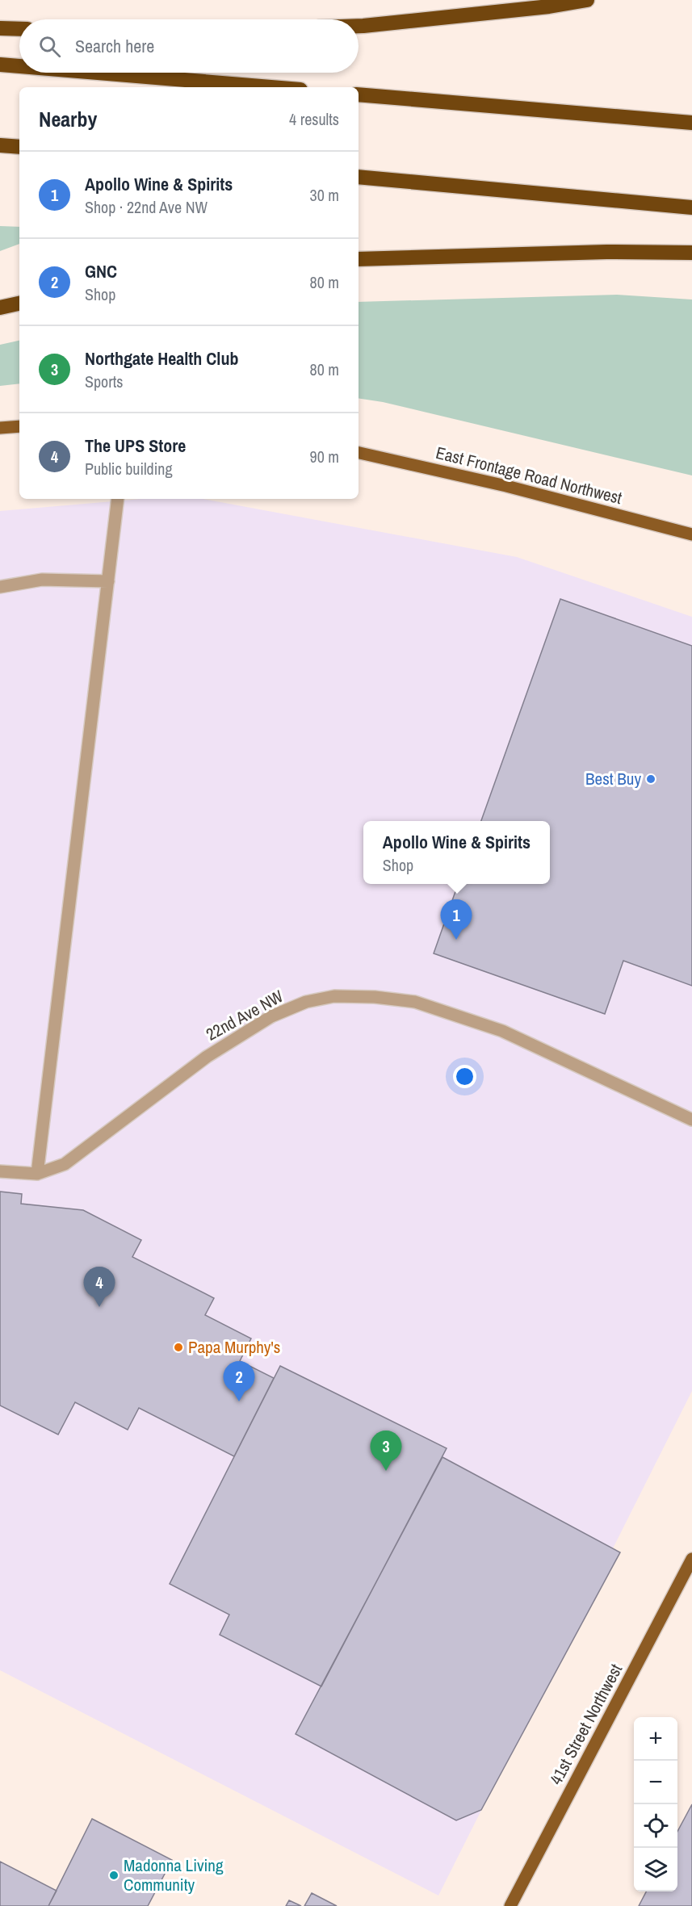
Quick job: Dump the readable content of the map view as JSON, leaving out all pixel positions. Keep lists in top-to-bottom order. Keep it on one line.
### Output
{"streets":{"main road":["East Frontage Road Northwest","41st Street Northwest"],"street":["22nd Ave NW"]},"places":["Best Buy","Papa Murphy's","Madonna Living Community"],"page":{"search":"Search here","heading":["Nearby","4 results"],"list":[{"mark":"1","name":"Apollo Wine & Spirits","note":"Shop · 22nd Ave NW","value":"30 m"},{"mark":"2","name":"GNC","note":"Shop","value":"80 m"},{"mark":"3","name":"Northgate Health Club","note":"Sports","value":"80 m"},{"mark":"4","name":"The UPS Store","note":"Public building","value":"90 m"}],"popup":["Apollo Wine & Spirits","Shop"],"pins":["1","4","2","3"],"map_buttons":["+","−"]}}
